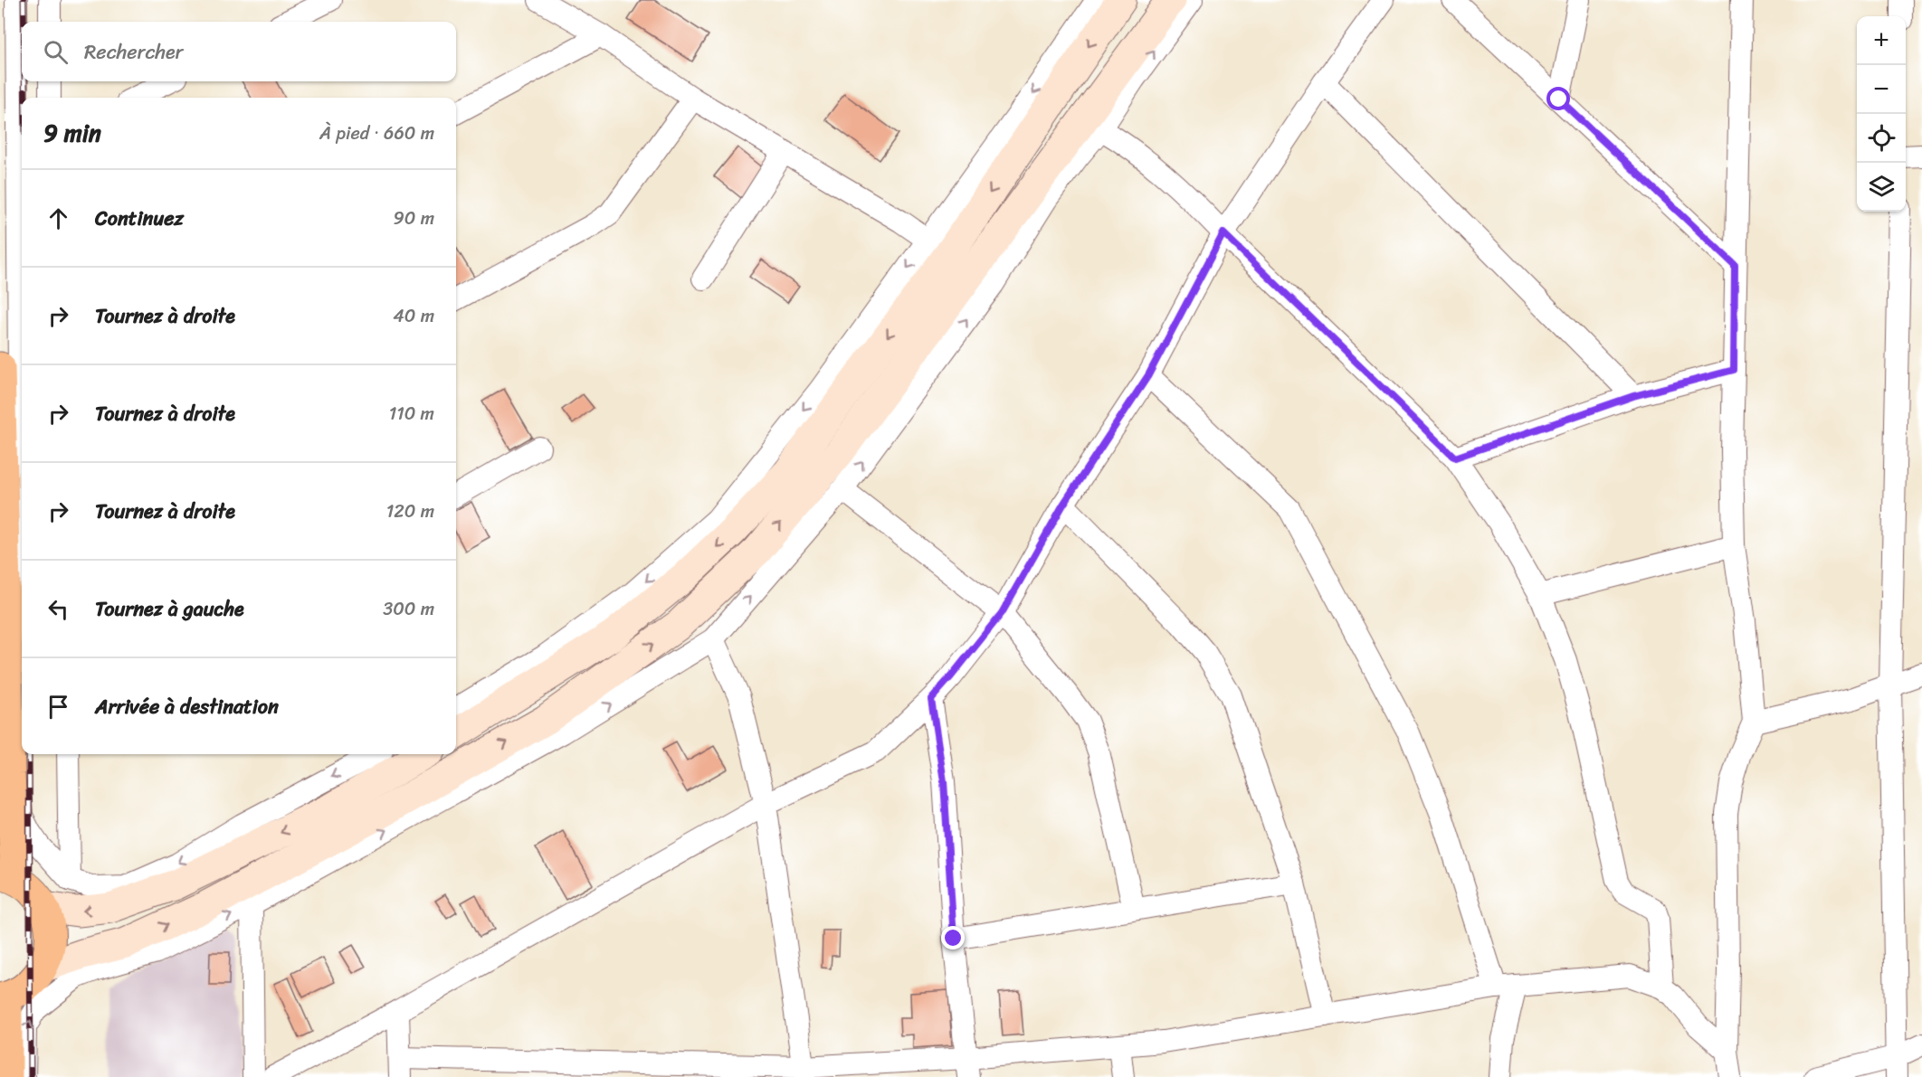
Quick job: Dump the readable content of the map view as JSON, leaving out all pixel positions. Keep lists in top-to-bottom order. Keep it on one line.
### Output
{"page":{"map_buttons":["+","−"],"search":"Rechercher","heading":["9 min","À pied · 660 m"],"list":[["Continuez","90 m"],["Tournez à droite","40 m"],["Tournez à droite","110 m"],["Tournez à droite","120 m"],["Tournez à gauche","300 m"],"Arrivée à destination"]}}
